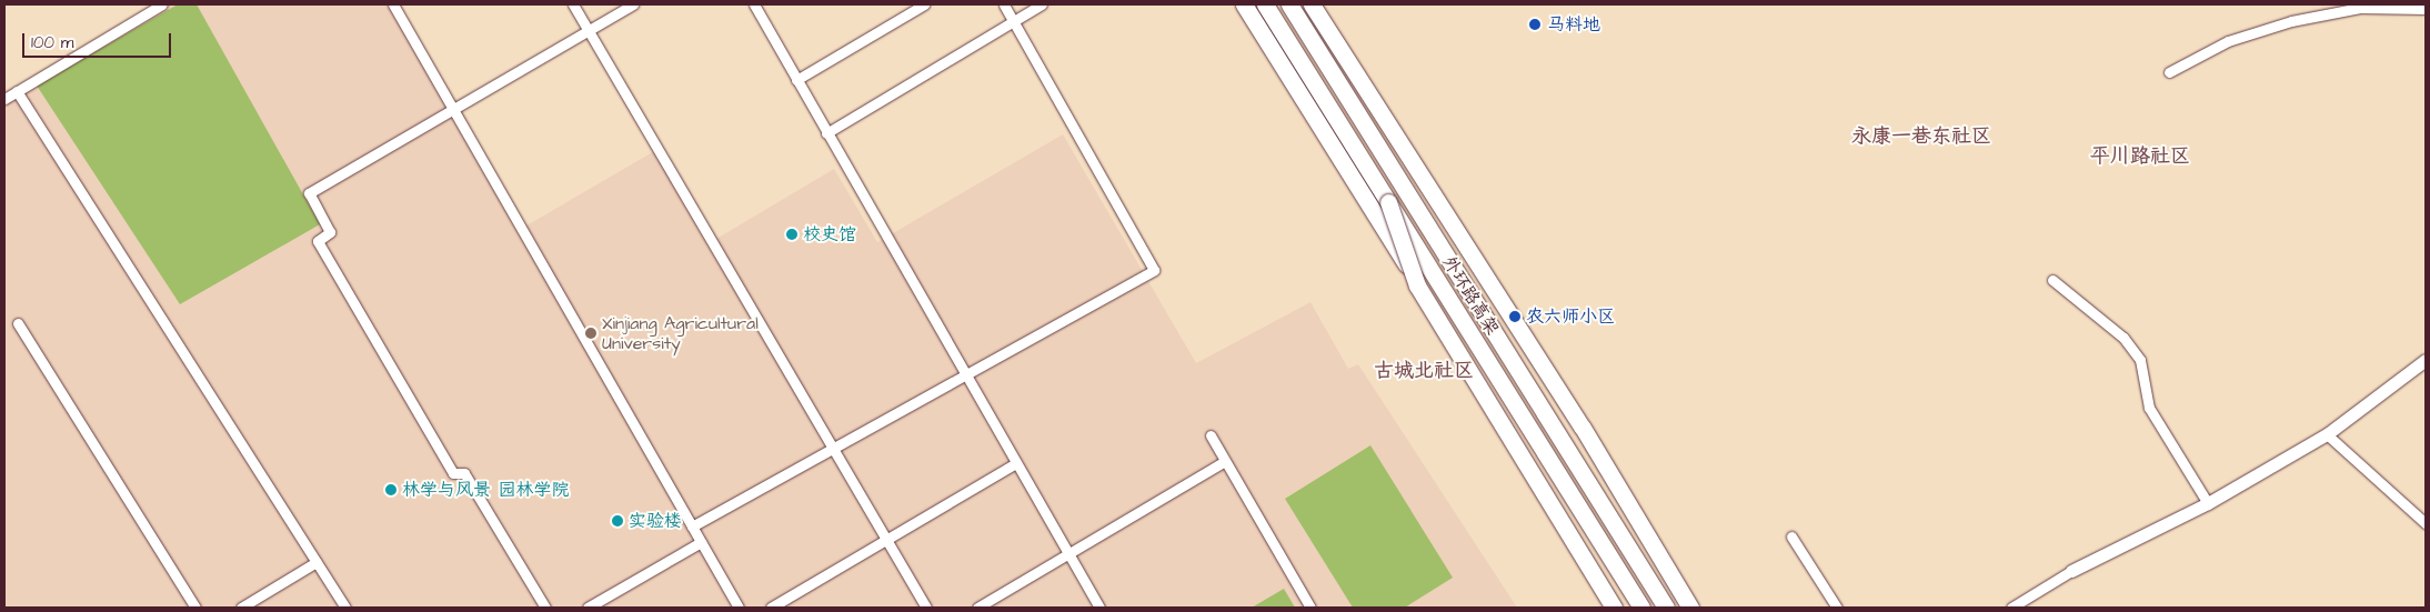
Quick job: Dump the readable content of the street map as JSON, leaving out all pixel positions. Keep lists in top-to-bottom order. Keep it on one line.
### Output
{"streets":{"main road":["外环路高架"]},"districts":["永康一巷东社区","平川路社区","古城北社区"],"places":["马料地","校史馆","农六师小区","Xinjiang Agricultural University","林学与风景 园林学院","实验楼"],"scale_bar":"100 m"}
